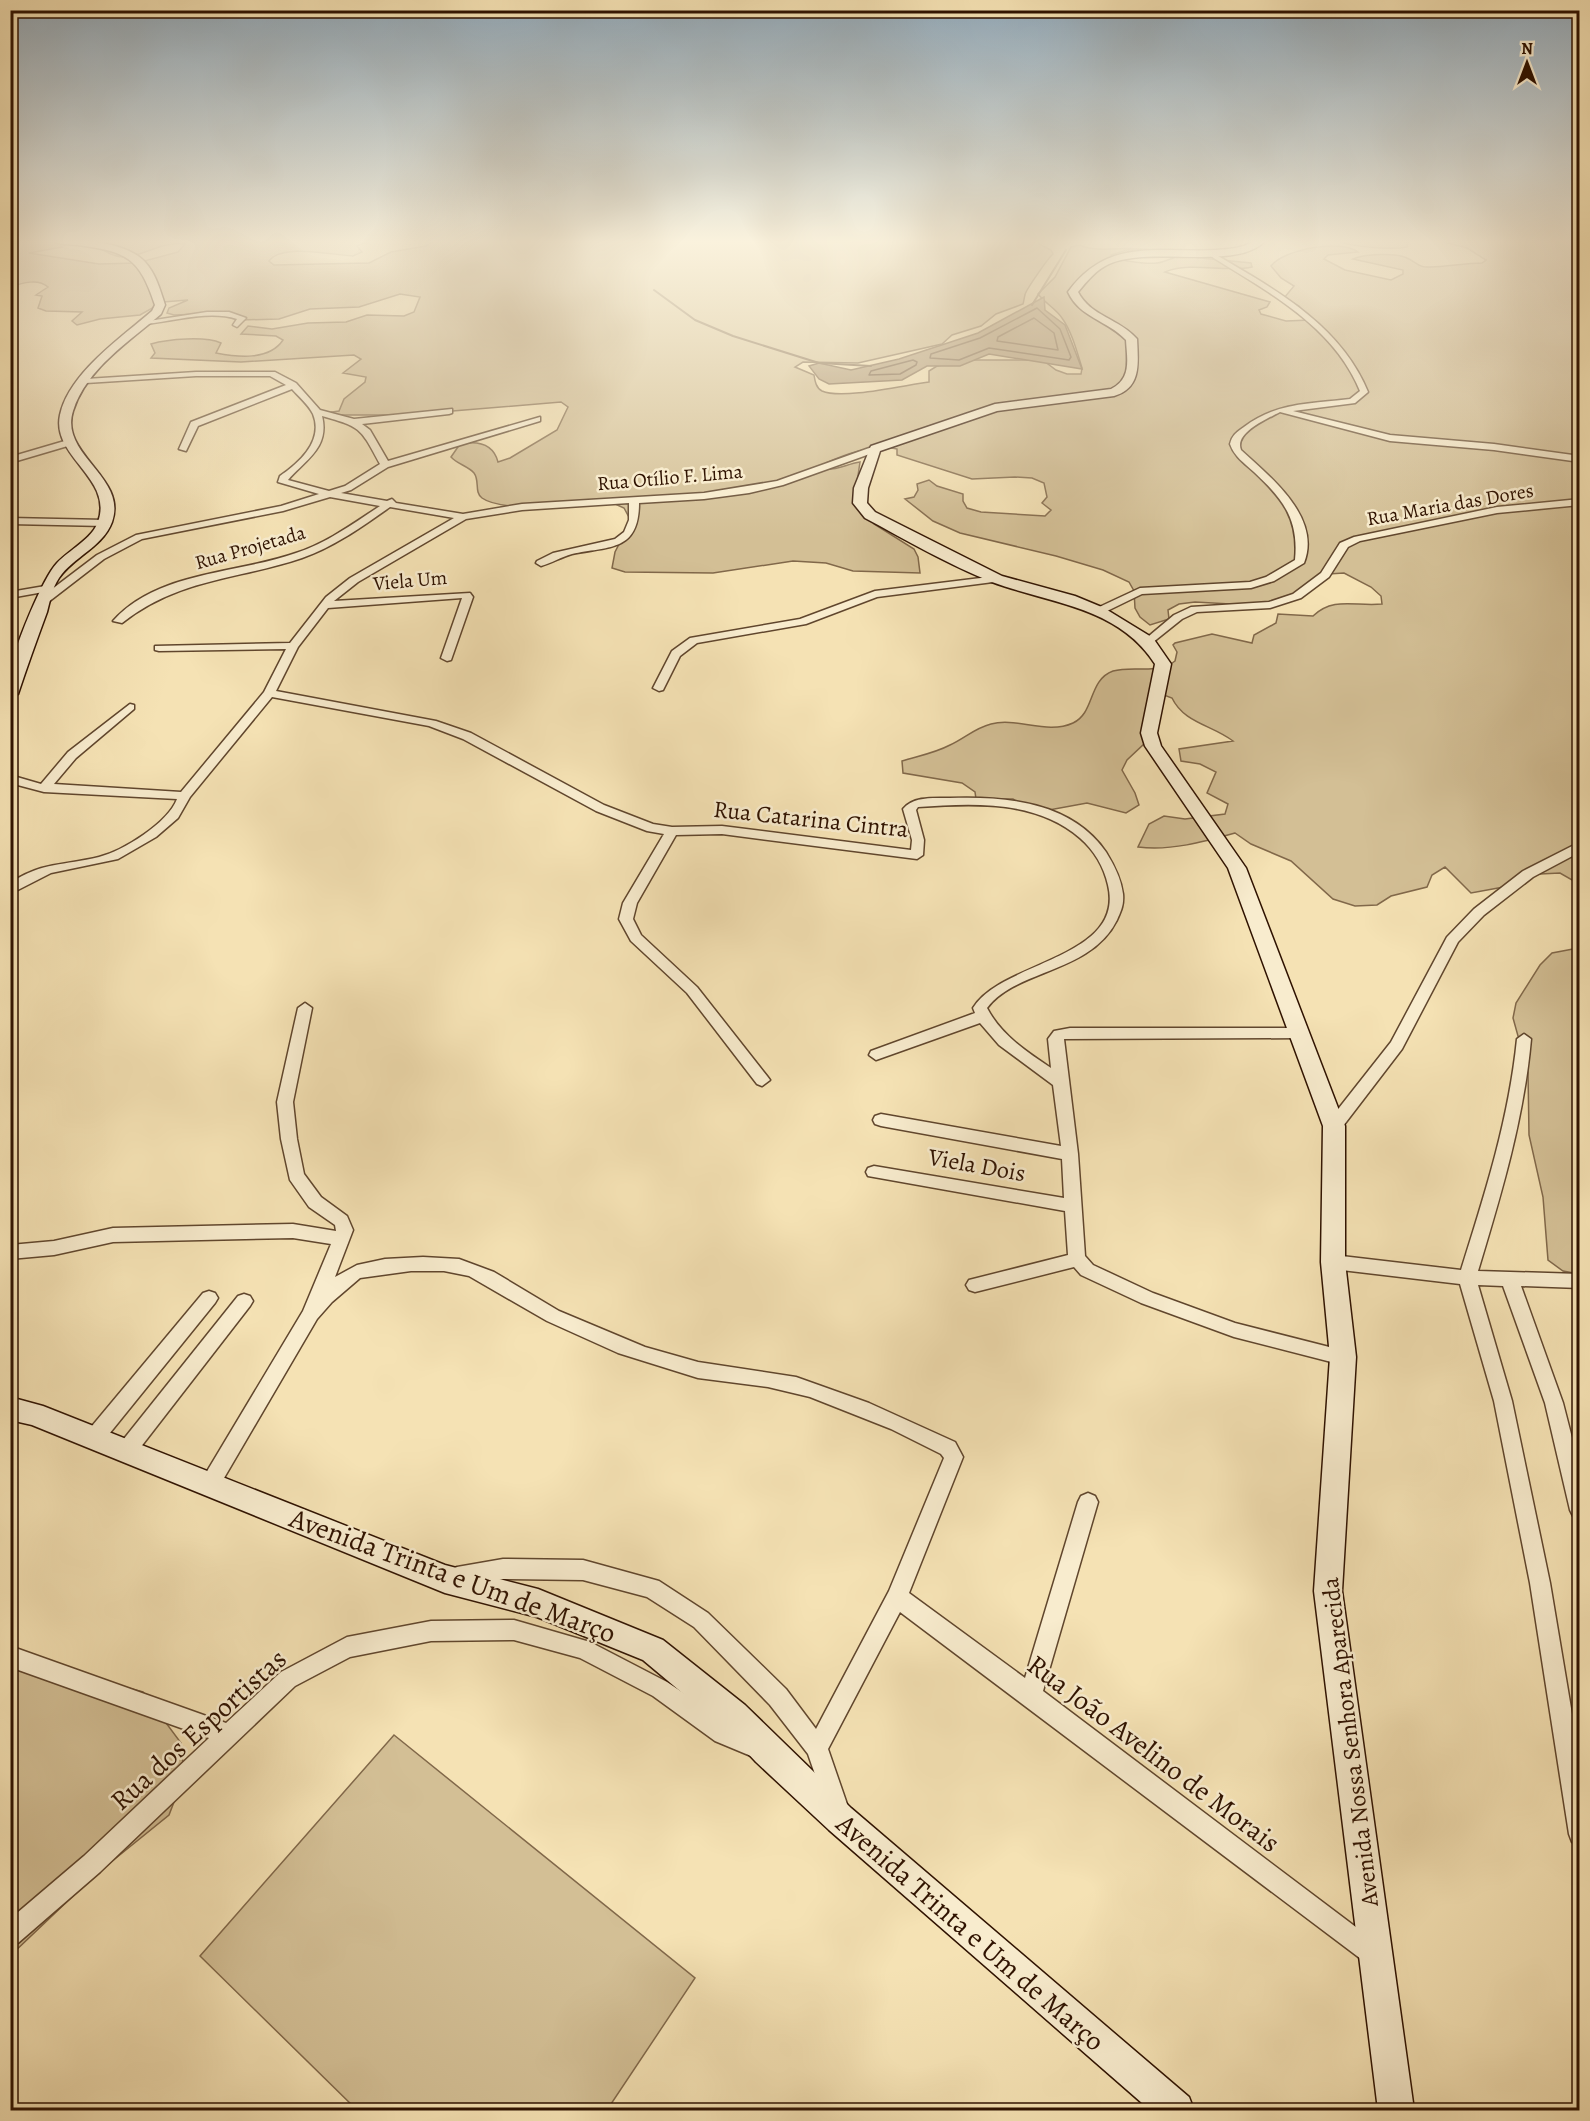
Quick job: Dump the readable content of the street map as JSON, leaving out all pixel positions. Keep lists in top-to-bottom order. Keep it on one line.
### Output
{"streets":{"street":["Rua Otílio F. Lima","Rua Maria das Dores","Rua Projetada","Viela Um","Rua Catarina Cintra","Viela Dois","Avenida Trinta e Um de Março","Rua dos Esportistas","Avenida Nossa Senhora Aparecida","Rua João Avelino de Morais"]},"crossings":[["Rua Maria das Dores","Avenida Nossa Senhora Aparecida"],["Avenida Trinta e Um de Março","Rua dos Esportistas"],["Avenida Nossa Senhora Aparecida","Rua João Avelino de Morais"]],"north":"top"}
